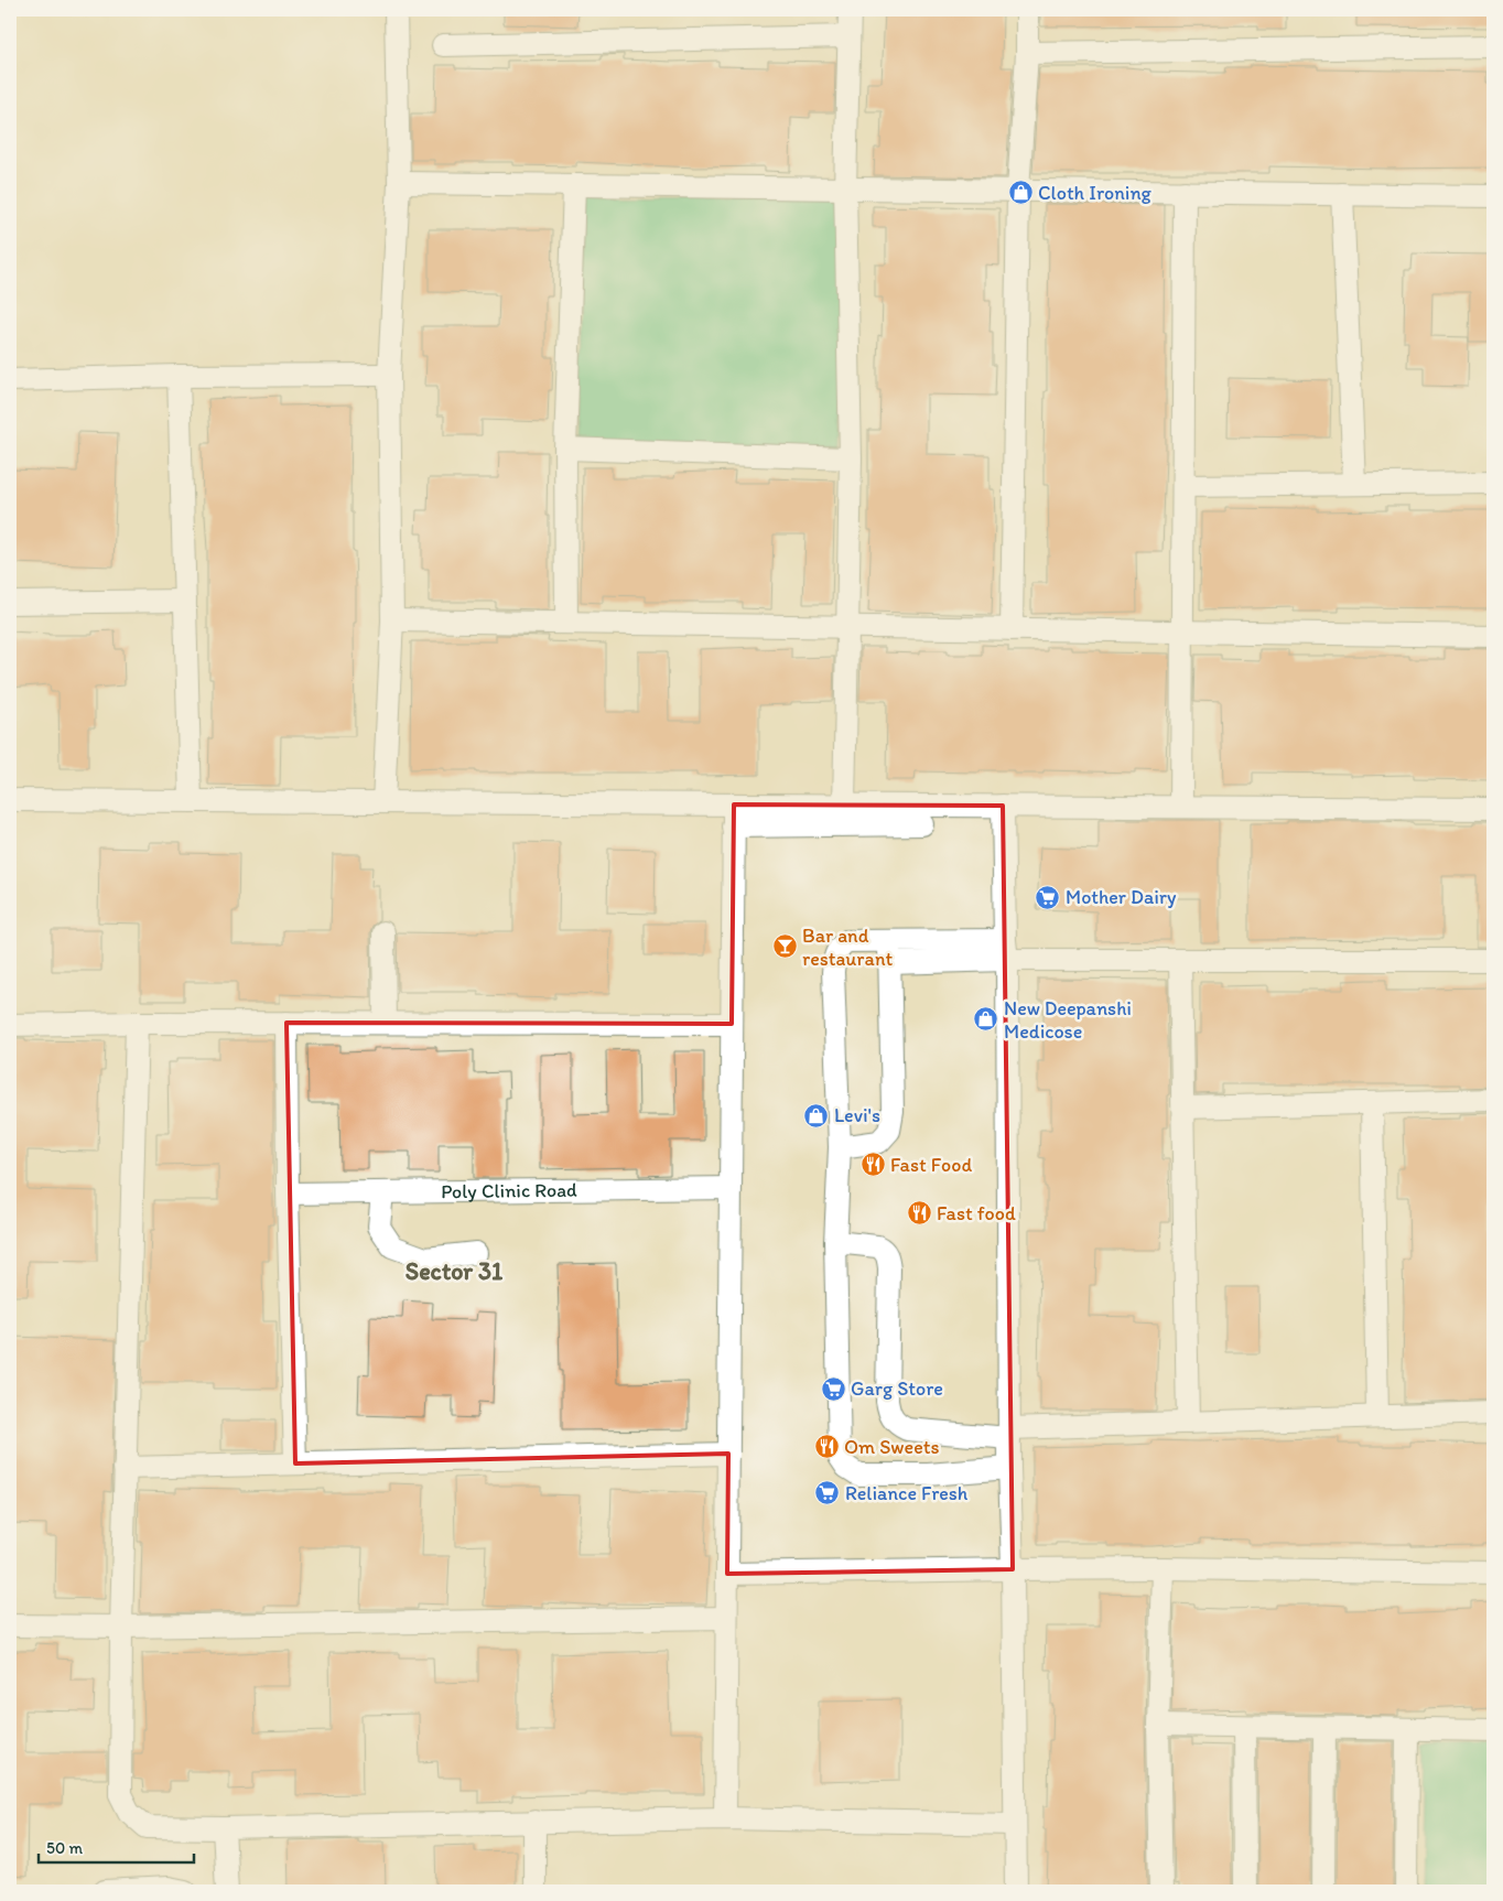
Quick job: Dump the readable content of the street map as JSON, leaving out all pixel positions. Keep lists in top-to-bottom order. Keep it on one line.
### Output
{"streets":{"street":["Poly Clinic Road"]},"districts":["Sector 31"],"places":{"shop":["Cloth Ironing","New Deepanshi Medicose","Levi's"],"supermarket":["Mother Dairy","Garg Store","Reliance Fresh"],"bar":["Bar and restaurant"],"restaurant":["Fast Food","Fast food","Om Sweets"]},"scale_bar":"50 m"}
